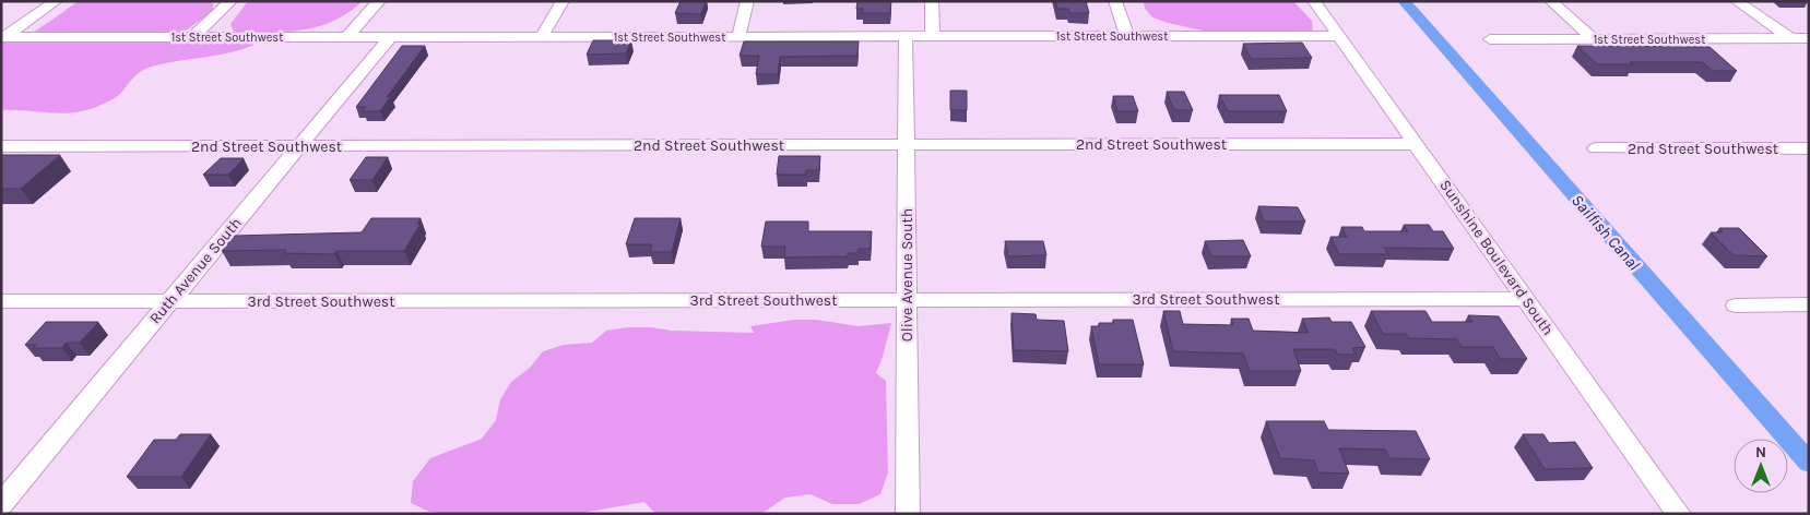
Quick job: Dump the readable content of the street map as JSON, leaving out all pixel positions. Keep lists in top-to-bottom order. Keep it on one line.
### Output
{"streets":{"street":["1st Street Southwest","2nd Street Southwest","Sunshine Boulevard South","Ruth Avenue South","Olive Avenue South","3rd Street Southwest"]},"crossings":[["1st Street Southwest","Sunshine Boulevard South"],["1st Street Southwest","Ruth Avenue South"],["1st Street Southwest","Olive Avenue South"],["2nd Street Southwest","Sunshine Boulevard South"],["2nd Street Southwest","Ruth Avenue South"],["2nd Street Southwest","Olive Avenue South"],["Sunshine Boulevard South","3rd Street Southwest"],["Ruth Avenue South","3rd Street Southwest"],["Olive Avenue South","3rd Street Southwest"]],"water":["Sailfish Canal"],"north":"top"}
